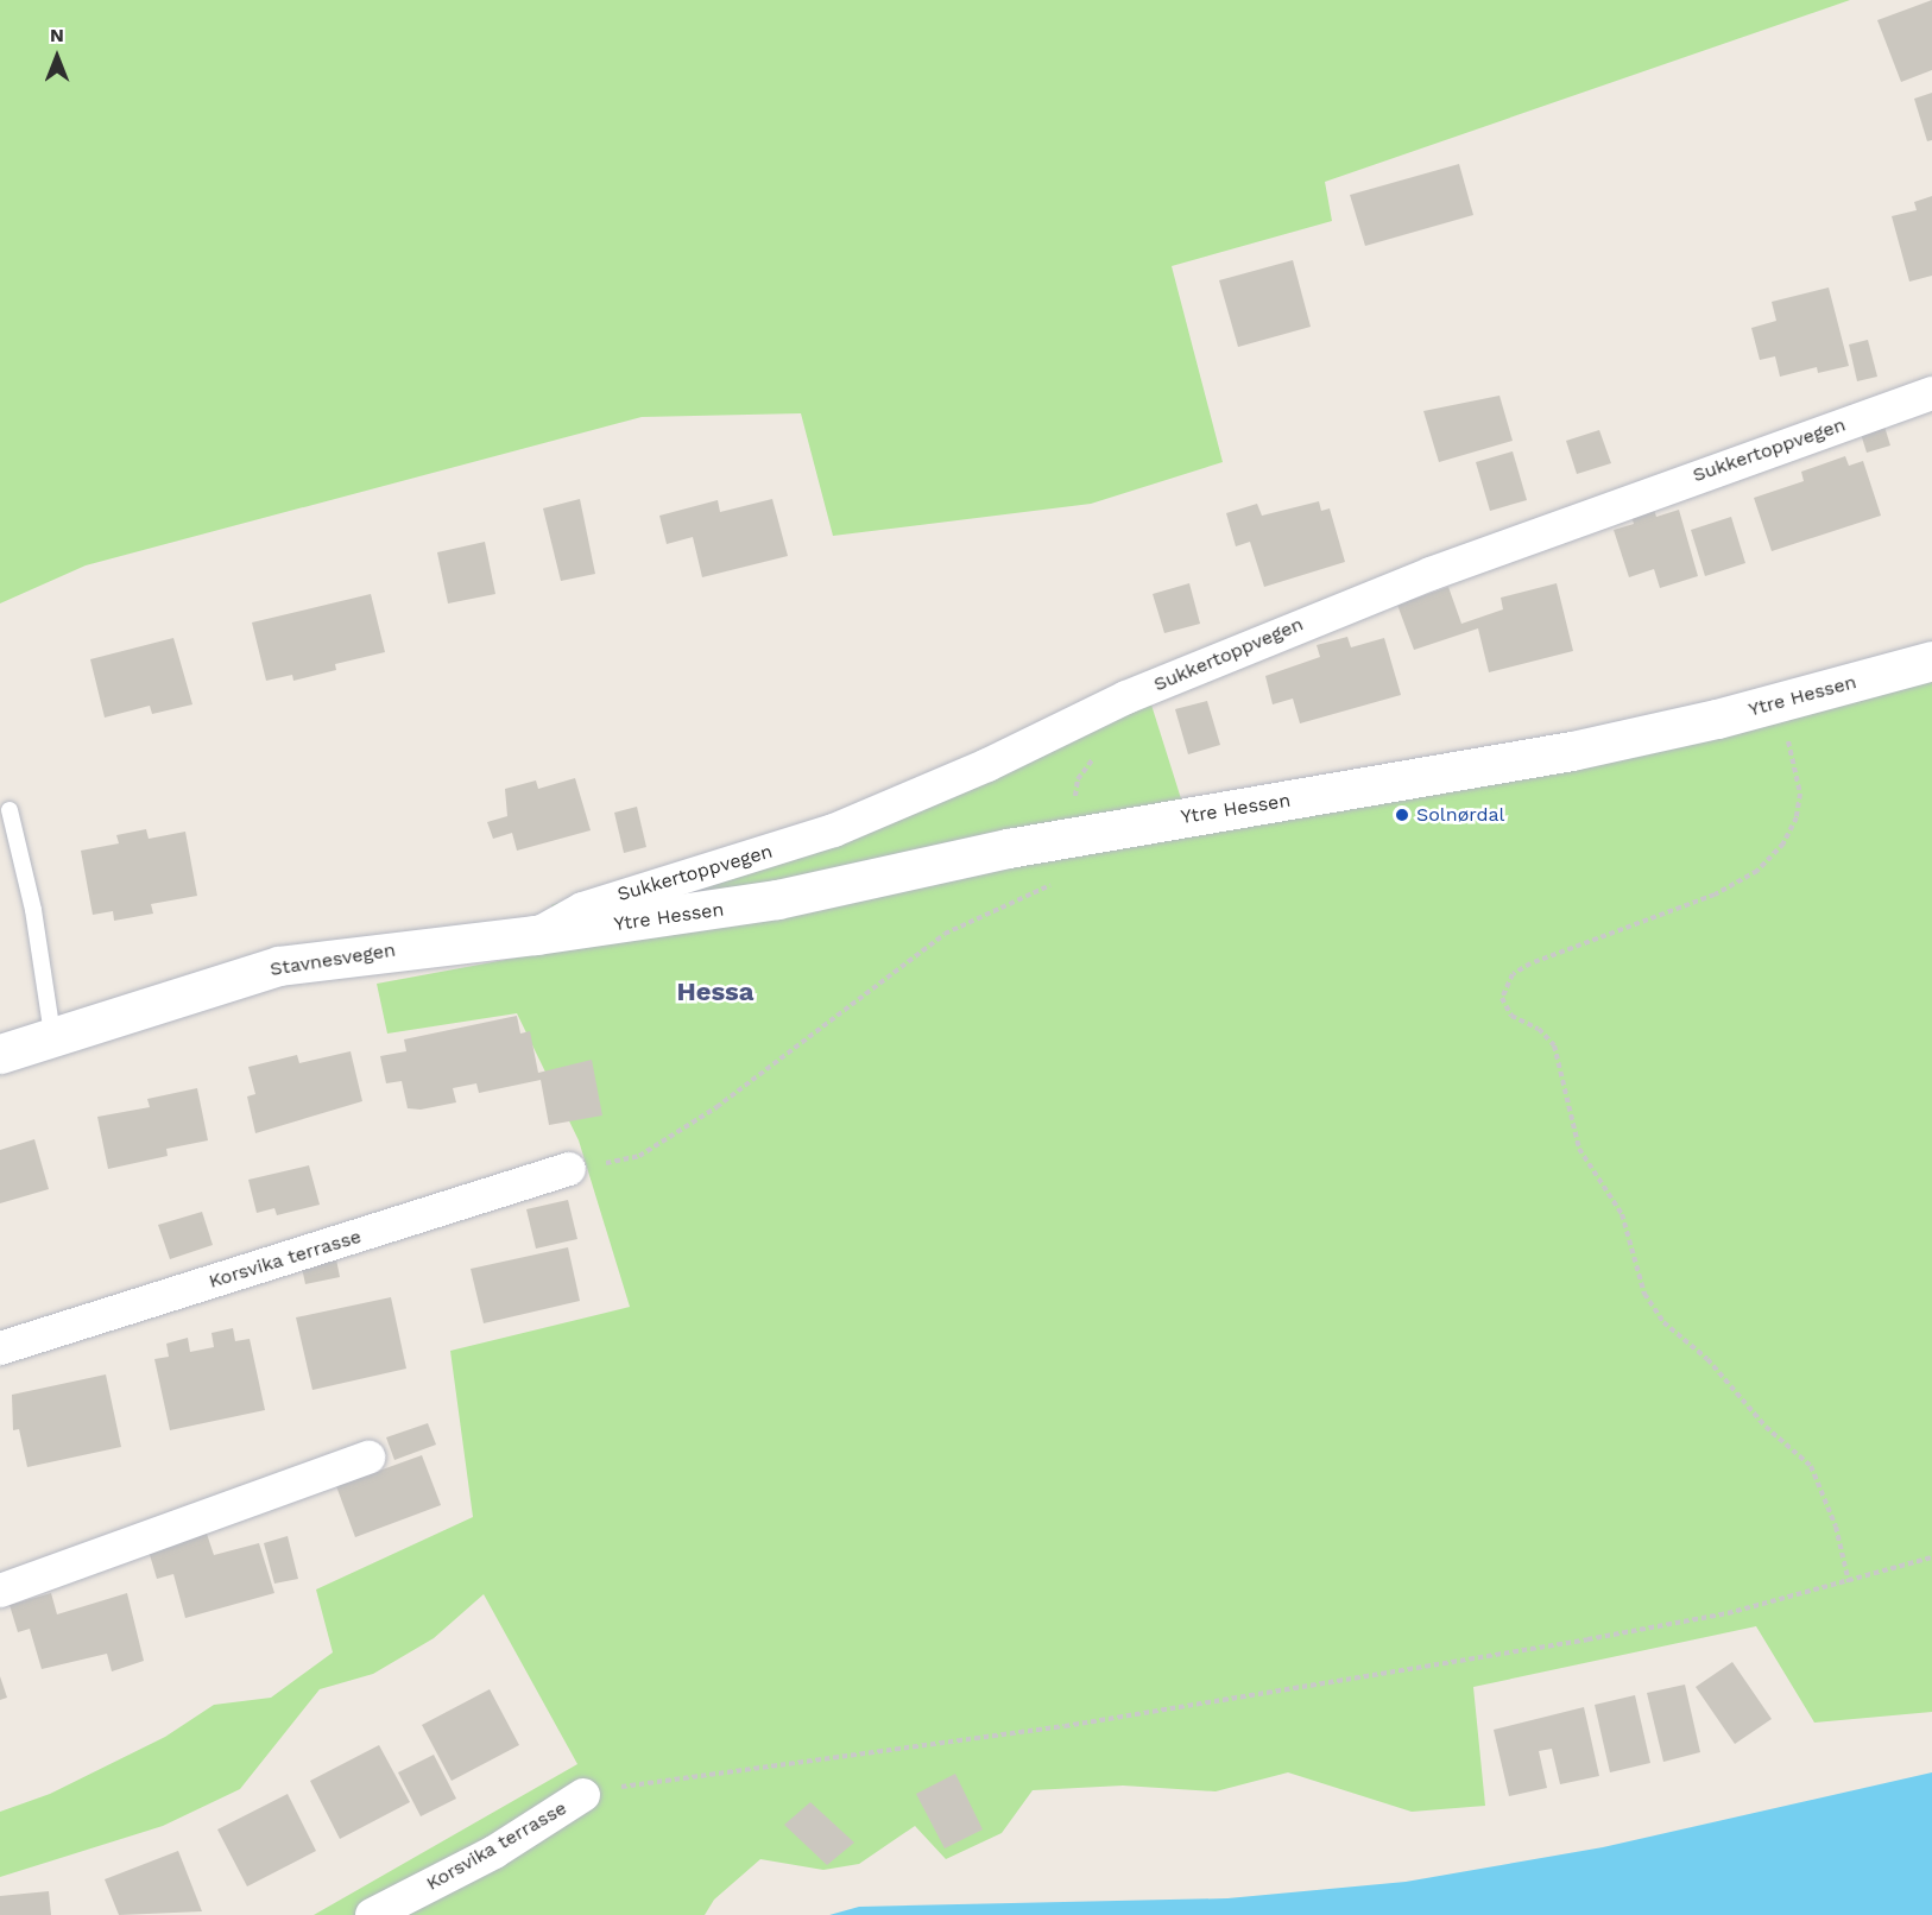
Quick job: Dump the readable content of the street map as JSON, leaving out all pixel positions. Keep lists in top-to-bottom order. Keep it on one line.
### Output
{"streets":{"street":["Sukkertoppvegen","Ytre Hessen","Stavnesvegen","Korsvika terrasse"]},"crossings":[["Sukkertoppvegen","Ytre Hessen"],["Sukkertoppvegen","Stavnesvegen"],["Ytre Hessen","Stavnesvegen"]],"districts":["Hessa"],"places":["Solnørdal"],"north":"top"}
